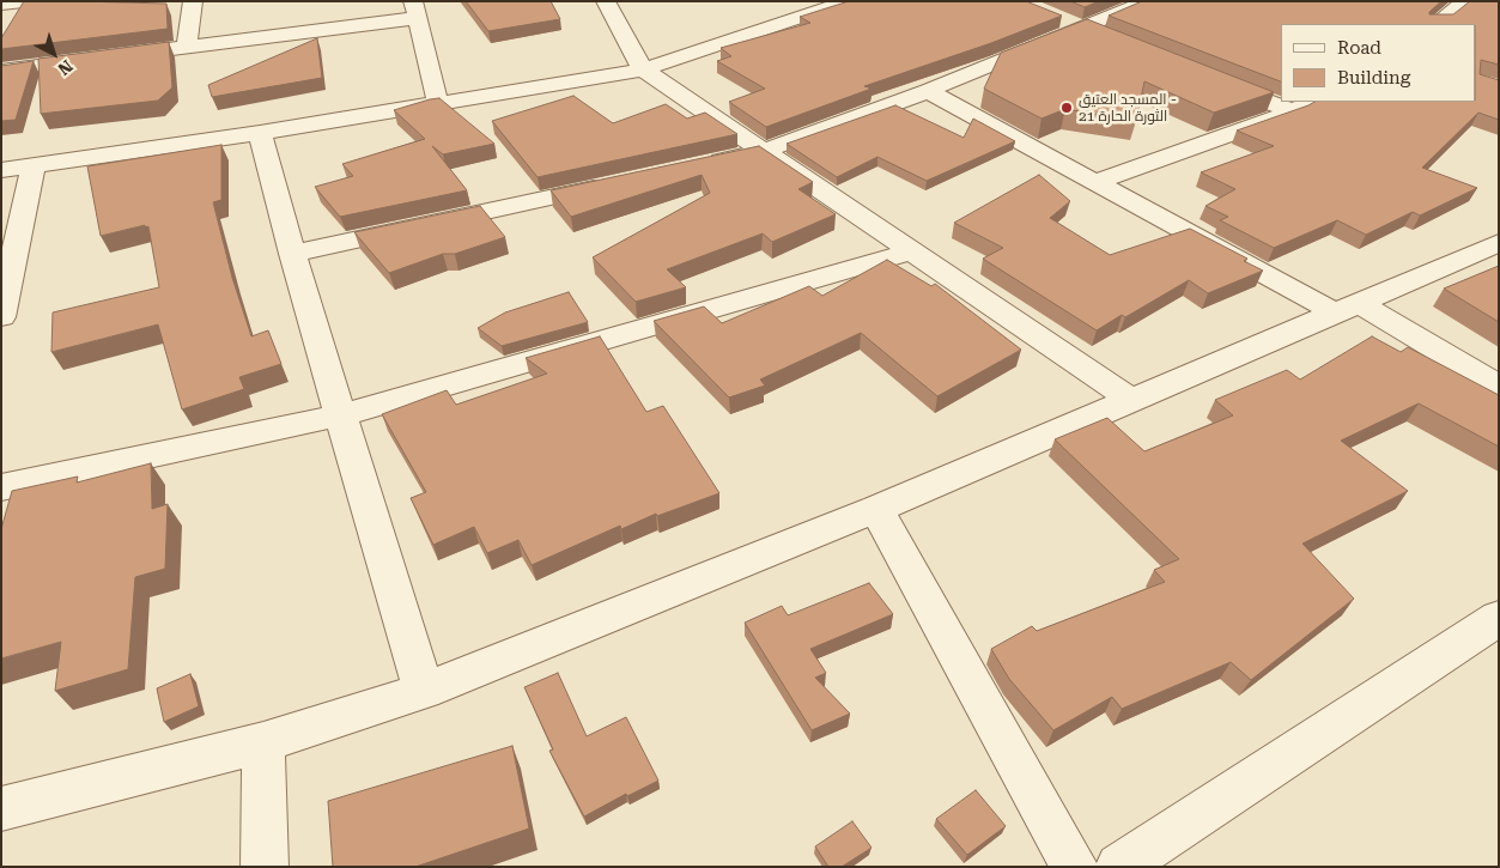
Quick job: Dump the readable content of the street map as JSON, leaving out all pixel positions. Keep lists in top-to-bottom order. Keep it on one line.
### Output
{"places":["المسجد العتيق - الثورة الحارة 21"],"legend":["Road","Building"],"north":"bottom right"}
